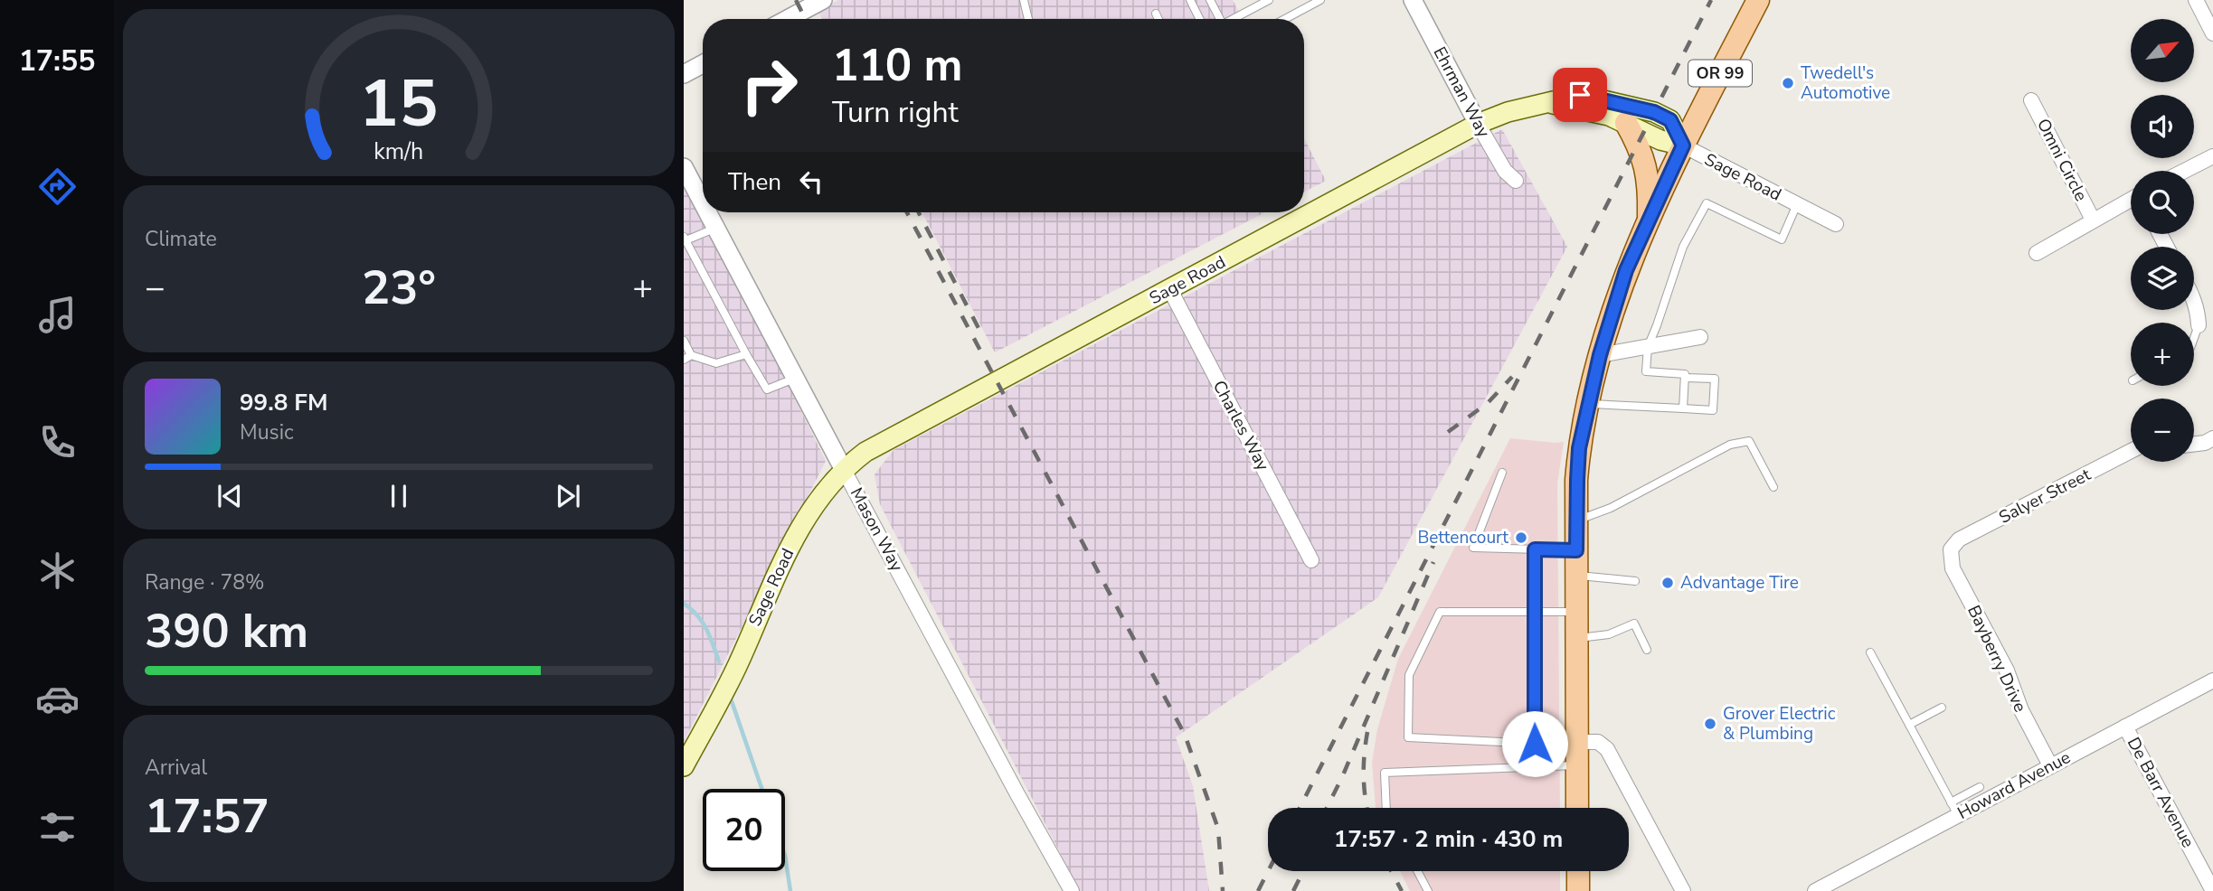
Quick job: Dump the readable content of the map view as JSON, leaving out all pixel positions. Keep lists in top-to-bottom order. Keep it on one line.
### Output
{"streets":{"main road":["OR 99","Sage Road"],"street":["Ehrman Way","Omni Circle","Charles Way","Salyer Street","Mason Way","Bayberry Drive","Howard Avenue","De Barr Avenue"]},"crossings":[["OR 99","Sage Road"],["Ehrman Way","Sage Road"],["Sage Road","Charles Way"],["Sage Road","Mason Way"],["Salyer Street","Bayberry Drive"],["Bayberry Drive","Howard Avenue"],["Howard Avenue","De Barr Avenue"]],"places":["Twedell's Automotive","Bettencourt","Advantage Tire","Grover Electric & Plumbing"],"north":"top right","page":{"tabs":"17:55","map_buttons":["+","−"],"turn":["110 m","Turn right"],"then":"Then","tile":["Climate",["Range · 78%","390 km"],["Arrival","17:57"]],"heat":["−","23°","+"],"song":["99.8 FM","Music"],"limit":"20","trip":"17:57 · 2 min · 430 m","gauge":["15","km/h"]}}
